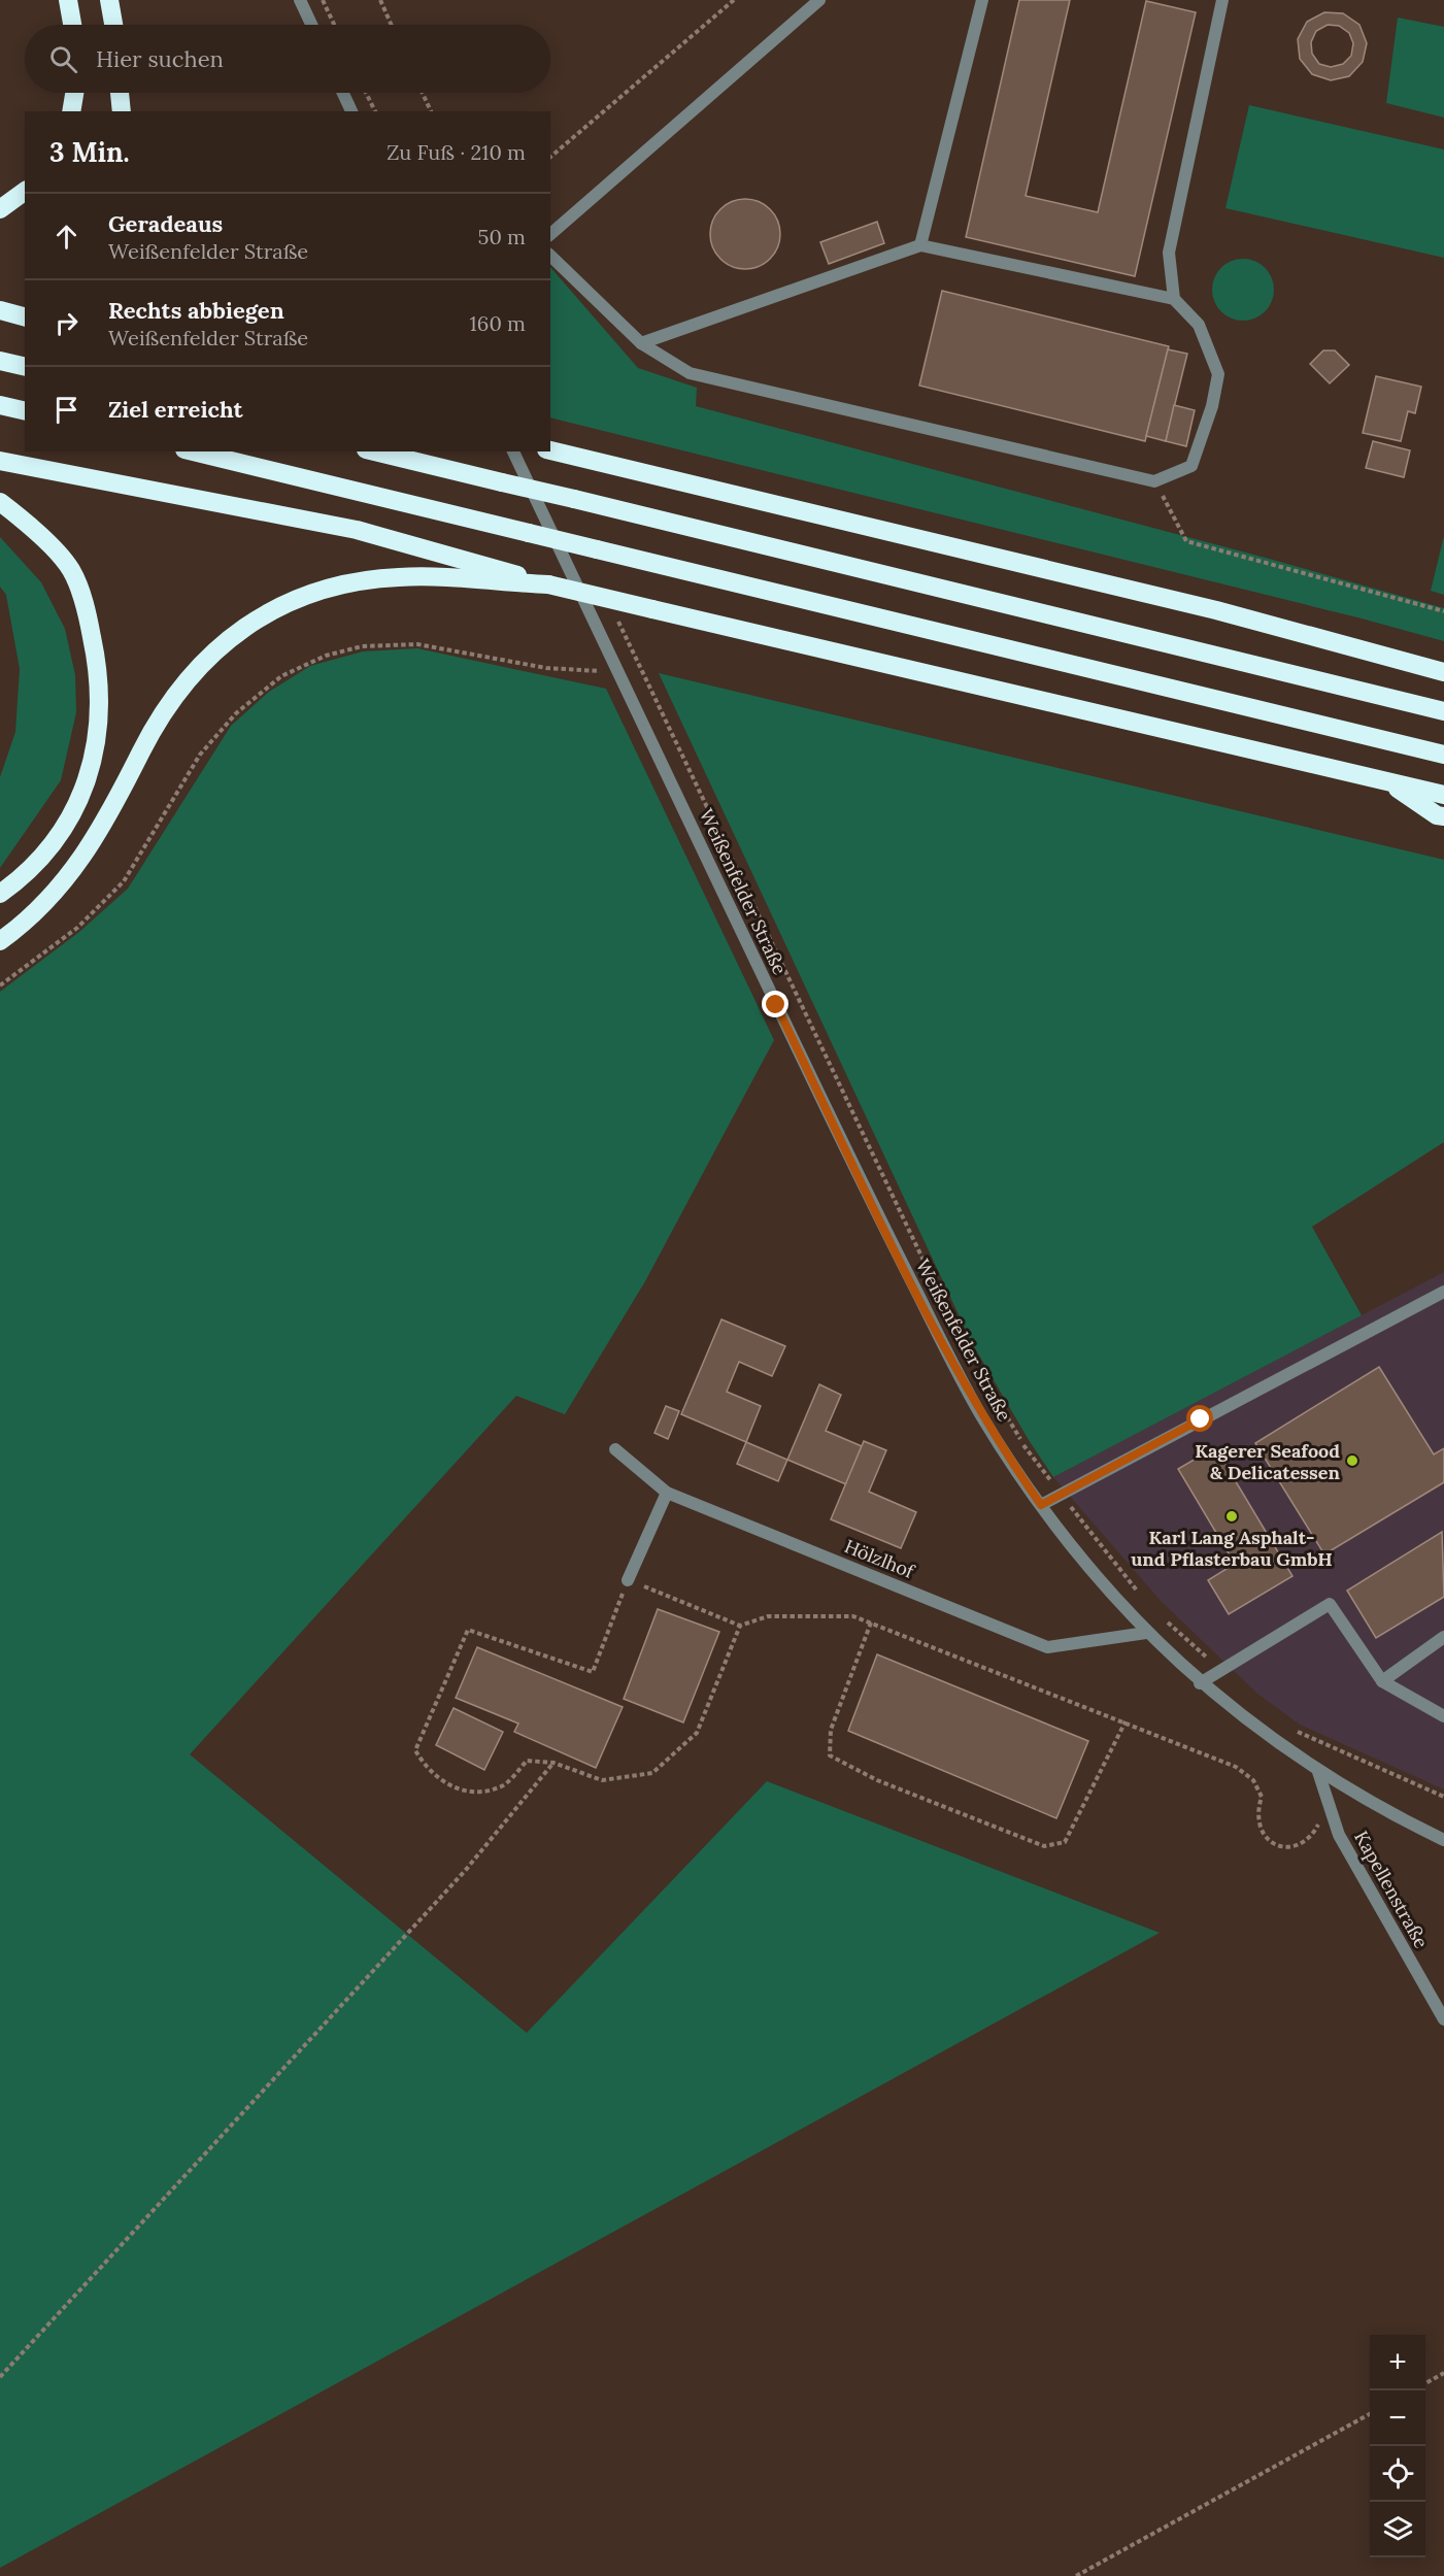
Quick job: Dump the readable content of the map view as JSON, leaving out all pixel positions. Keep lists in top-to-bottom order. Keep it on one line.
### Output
{"streets":{"street":["Weißenfelder Straße","Hölzlhof","Kapellenstraße"]},"crossings":[["Weißenfelder Straße","Hölzlhof"],["Weißenfelder Straße","Kapellenstraße"]],"places":["Kagerer Seafood & Delicatessen","Karl Lang Asphalt- und Pflasterbau GmbH"],"page":{"search":"Hier suchen","heading":["3 Min.","Zu Fuß · 210 m"],"list":[["Geradeaus","Weißenfelder Straße","50 m"],["Rechts abbiegen","Weißenfelder Straße","160 m"],"Ziel erreicht"],"map_buttons":["+","−"]}}
